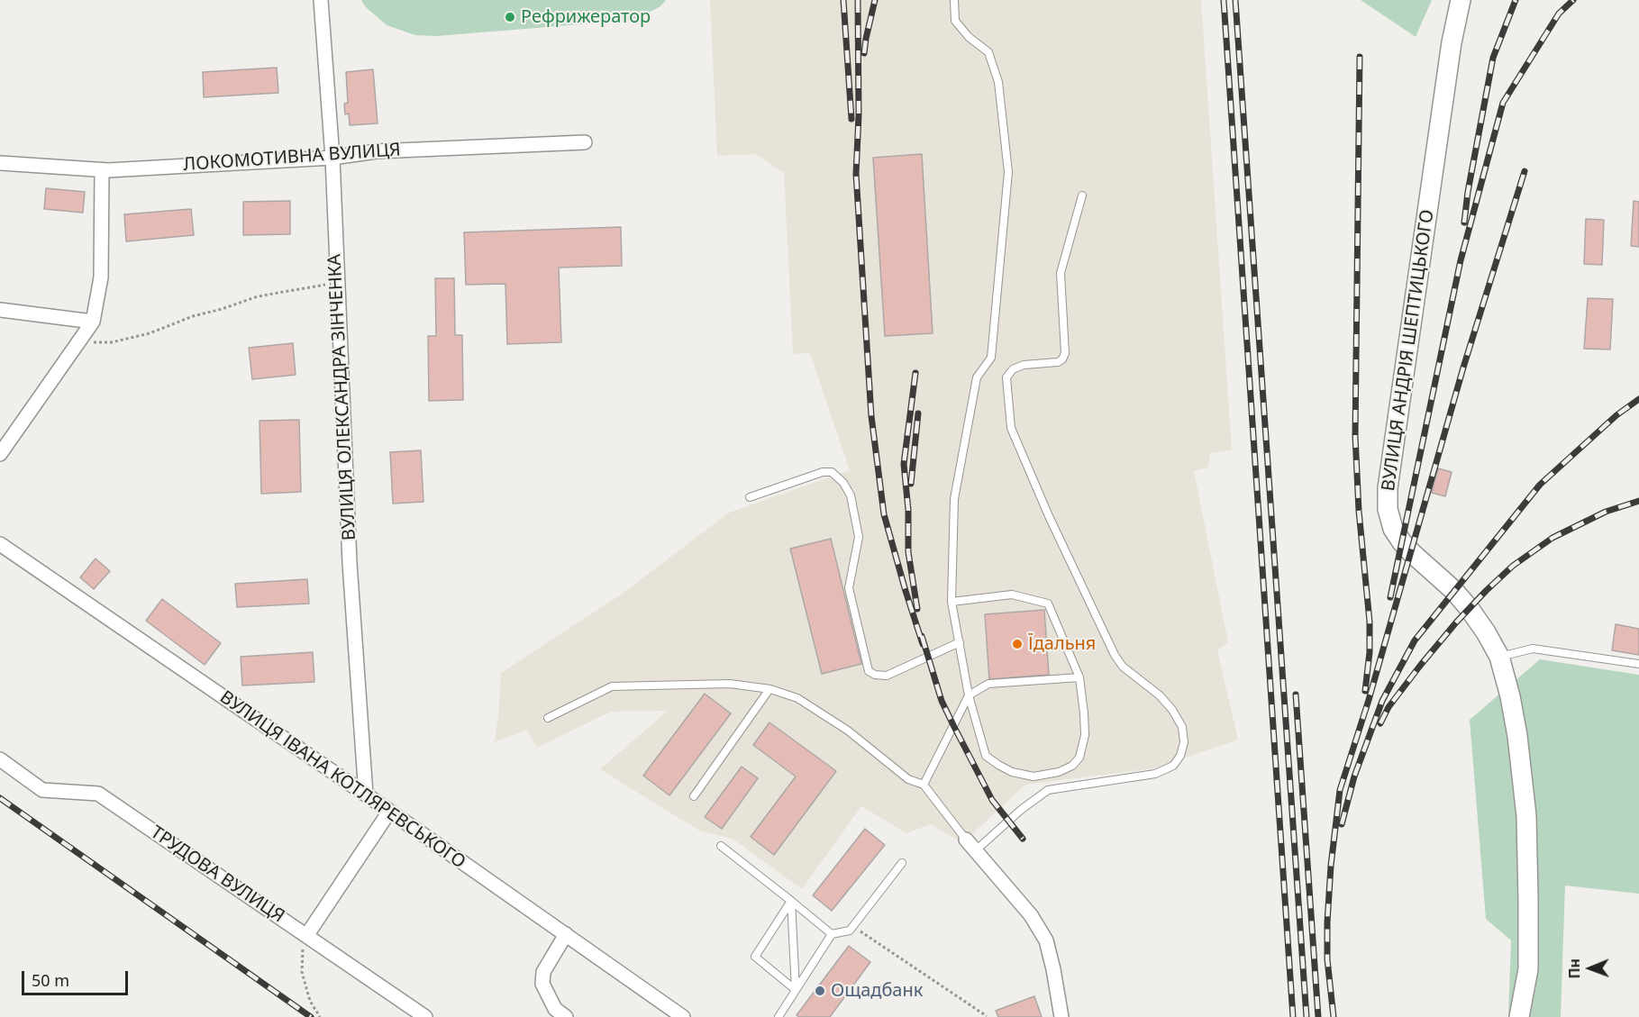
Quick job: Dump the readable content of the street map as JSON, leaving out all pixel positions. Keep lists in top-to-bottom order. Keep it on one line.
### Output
{"streets":{"main road":["ВУЛИЦЯ АНДРІЯ ШЕПТИЦЬКОГО"],"street":["ЛОКОМОТИВНА ВУЛИЦЯ","ВУЛИЦЯ ОЛЕКСАНДРА ЗІНЧЕНКА","ВУЛИЦЯ ІВАНА КОТЛЯРЕВСЬКОГО","ТРУДОВА ВУЛИЦЯ"]},"crossings":[["ЛОКОМОТИВНА ВУЛИЦЯ","ВУЛИЦЯ ОЛЕКСАНДРА ЗІНЧЕНКА"],["ВУЛИЦЯ ОЛЕКСАНДРА ЗІНЧЕНКА","ВУЛИЦЯ ІВАНА КОТЛЯРЕВСЬКОГО"]],"places":["Рефрижератор","Їдальня","Ощадбанк"],"scale_bar":"50 m","north":"left"}
